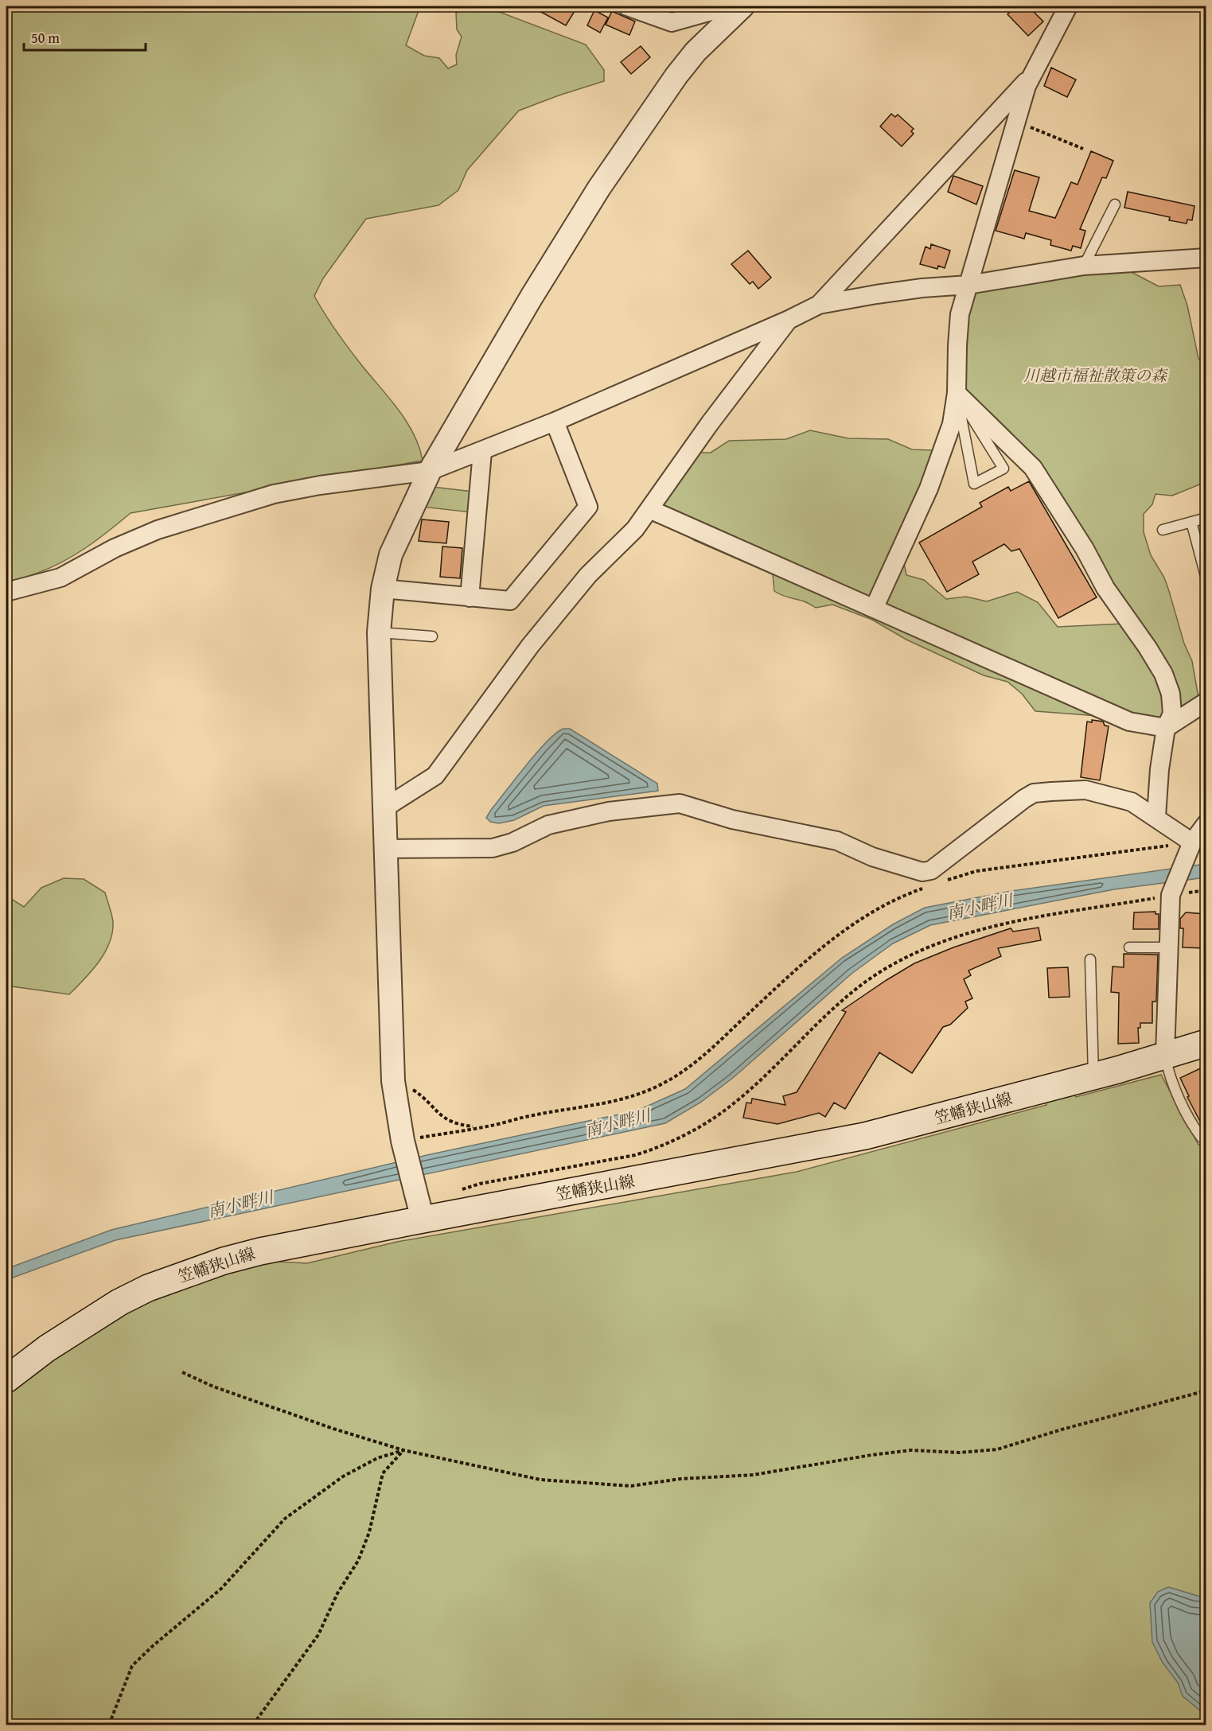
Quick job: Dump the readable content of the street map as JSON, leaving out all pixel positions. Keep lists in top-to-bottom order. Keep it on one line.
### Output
{"streets":{"main road":["笠幡狭山線"]},"water":["南小畔川"],"parks":["川越市福祉散策の森"],"scale_bar":"50 m"}
